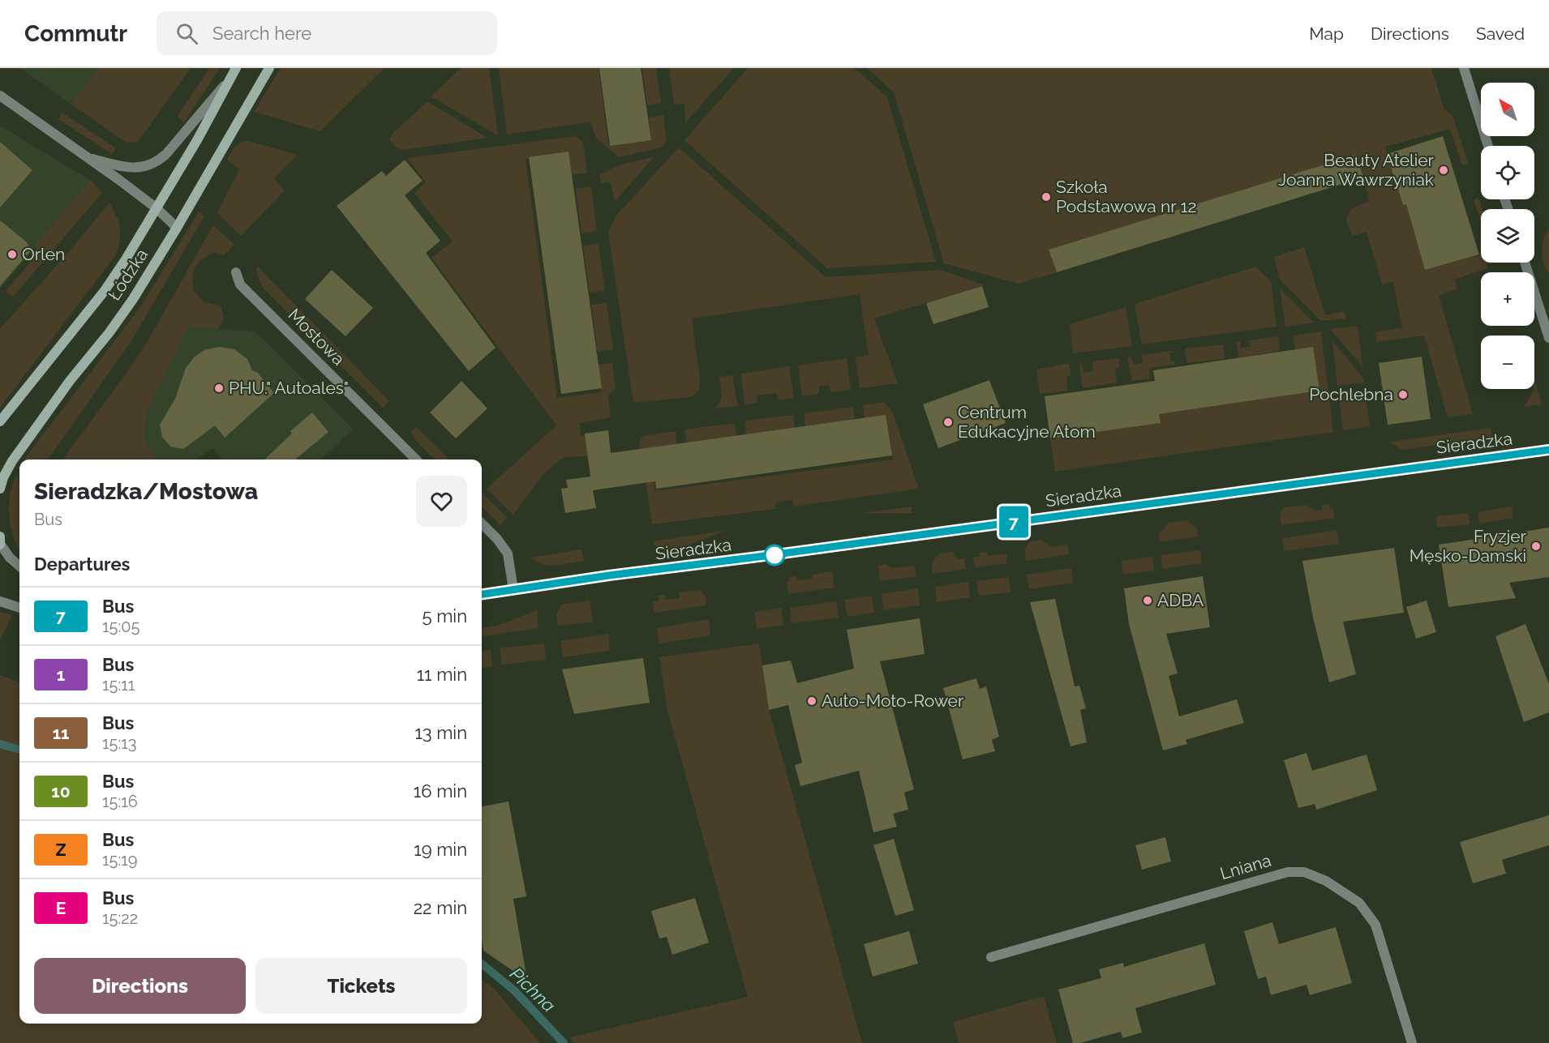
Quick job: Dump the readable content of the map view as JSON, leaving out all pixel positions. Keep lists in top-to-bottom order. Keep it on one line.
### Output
{"streets":{"main road":["Łódzka"],"street":["Mostowa","Sieradzka","Lniana"]},"water":["Pichna"],"places":["Beauty Atelier Joanna Wawrzyniak","Szkoła Podstawowa nr 12","Orlen","PHU.\" Autoales\"","Pochlebna","Centrum Edukacyjne Atom","Fryzjer Męsko-Damski","ADBA","Auto-Moto-Rower"],"lines":["bus line 7"],"north":"top left","page":{"header":"Commutr","search":"Search here","nav":["Map","Directions","Saved"],"on_map":"7","map_buttons":["+","−"],"heading":[["Sieradzka/Mostowa","Bus"],"Departures"],"list":[{"mark":"7","name":"Bus","note":"15:05","value":"5 min"},{"mark":"1","name":"Bus","note":"15:11","value":"11 min"},{"mark":"11","name":"Bus","note":"15:13","value":"13 min"},{"mark":"10","name":"Bus","note":"15:16","value":"16 min"},{"mark":"Z","name":"Bus","note":"15:19","value":"19 min"},{"mark":"E","name":"Bus","note":"15:22","value":"22 min"}],"buttons":["Directions","Tickets"]}}
